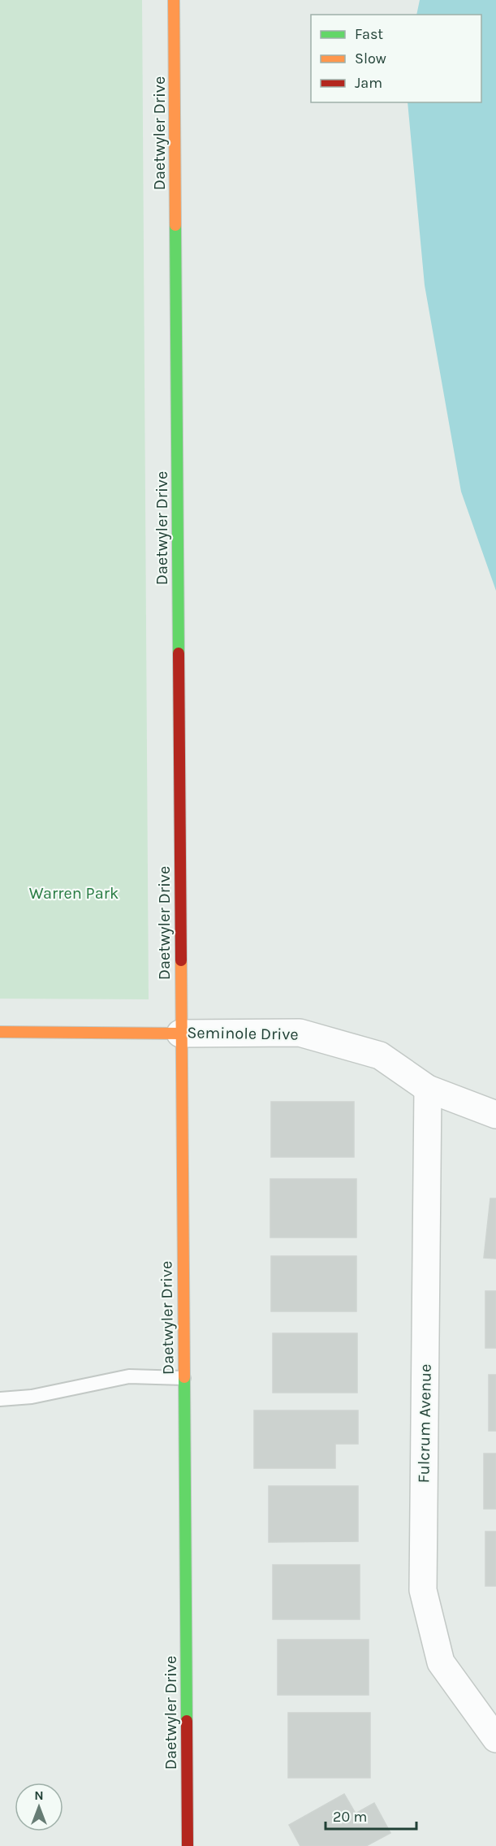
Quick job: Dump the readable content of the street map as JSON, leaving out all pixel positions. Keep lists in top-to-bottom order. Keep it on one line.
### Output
{"streets":{"street":["Daetwyler Drive","Seminole Drive","Fulcrum Avenue"]},"crossings":[["Daetwyler Drive","Seminole Drive"],["Seminole Drive","Fulcrum Avenue"]],"parks":["Warren Park"],"legend":["Fast","Slow","Jam"],"scale_bar":"20 m","north":"top"}
